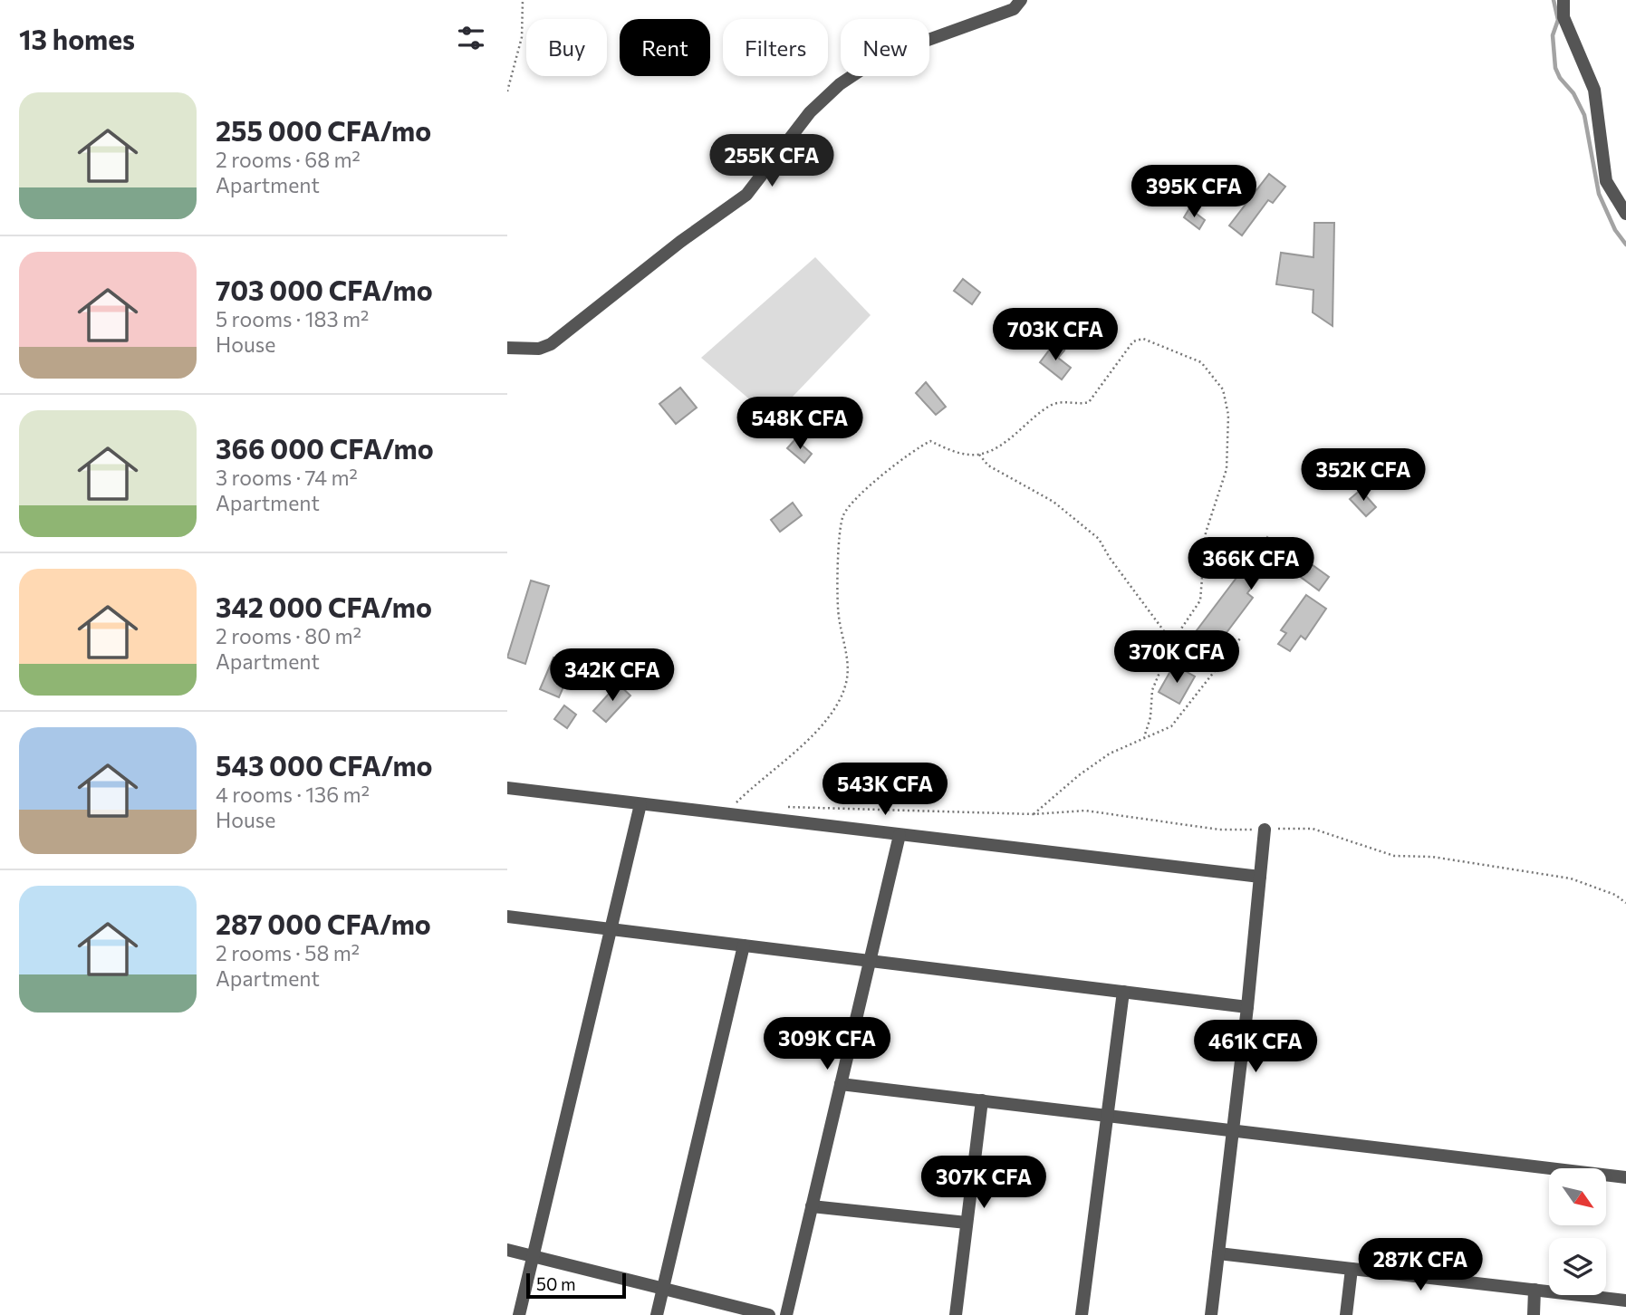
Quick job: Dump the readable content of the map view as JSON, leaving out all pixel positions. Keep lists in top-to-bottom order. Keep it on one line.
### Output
{"scale_bar":"50 m","north":"bottom right","page":{"heading":"13 homes","chip":["Buy","Rent","Filters","New"],"list":[{"name":"255 000 CFA/mo","note":"2 rooms · 68 m² · Apartment"},{"name":"703 000 CFA/mo","note":"5 rooms · 183 m² · House"},{"name":"366 000 CFA/mo","note":"3 rooms · 74 m² · Apartment"},{"name":"342 000 CFA/mo","note":"2 rooms · 80 m² · Apartment"},{"name":"543 000 CFA/mo","note":"4 rooms · 136 m² · House"},{"name":"287 000 CFA/mo","note":"2 rooms · 58 m² · Apartment"}],"price":["255K CFA","395K CFA","703K CFA","548K CFA","352K CFA","366K CFA","370K CFA","342K CFA","543K CFA","309K CFA","461K CFA","307K CFA","287K CFA"],"scale":"50 m"}}
